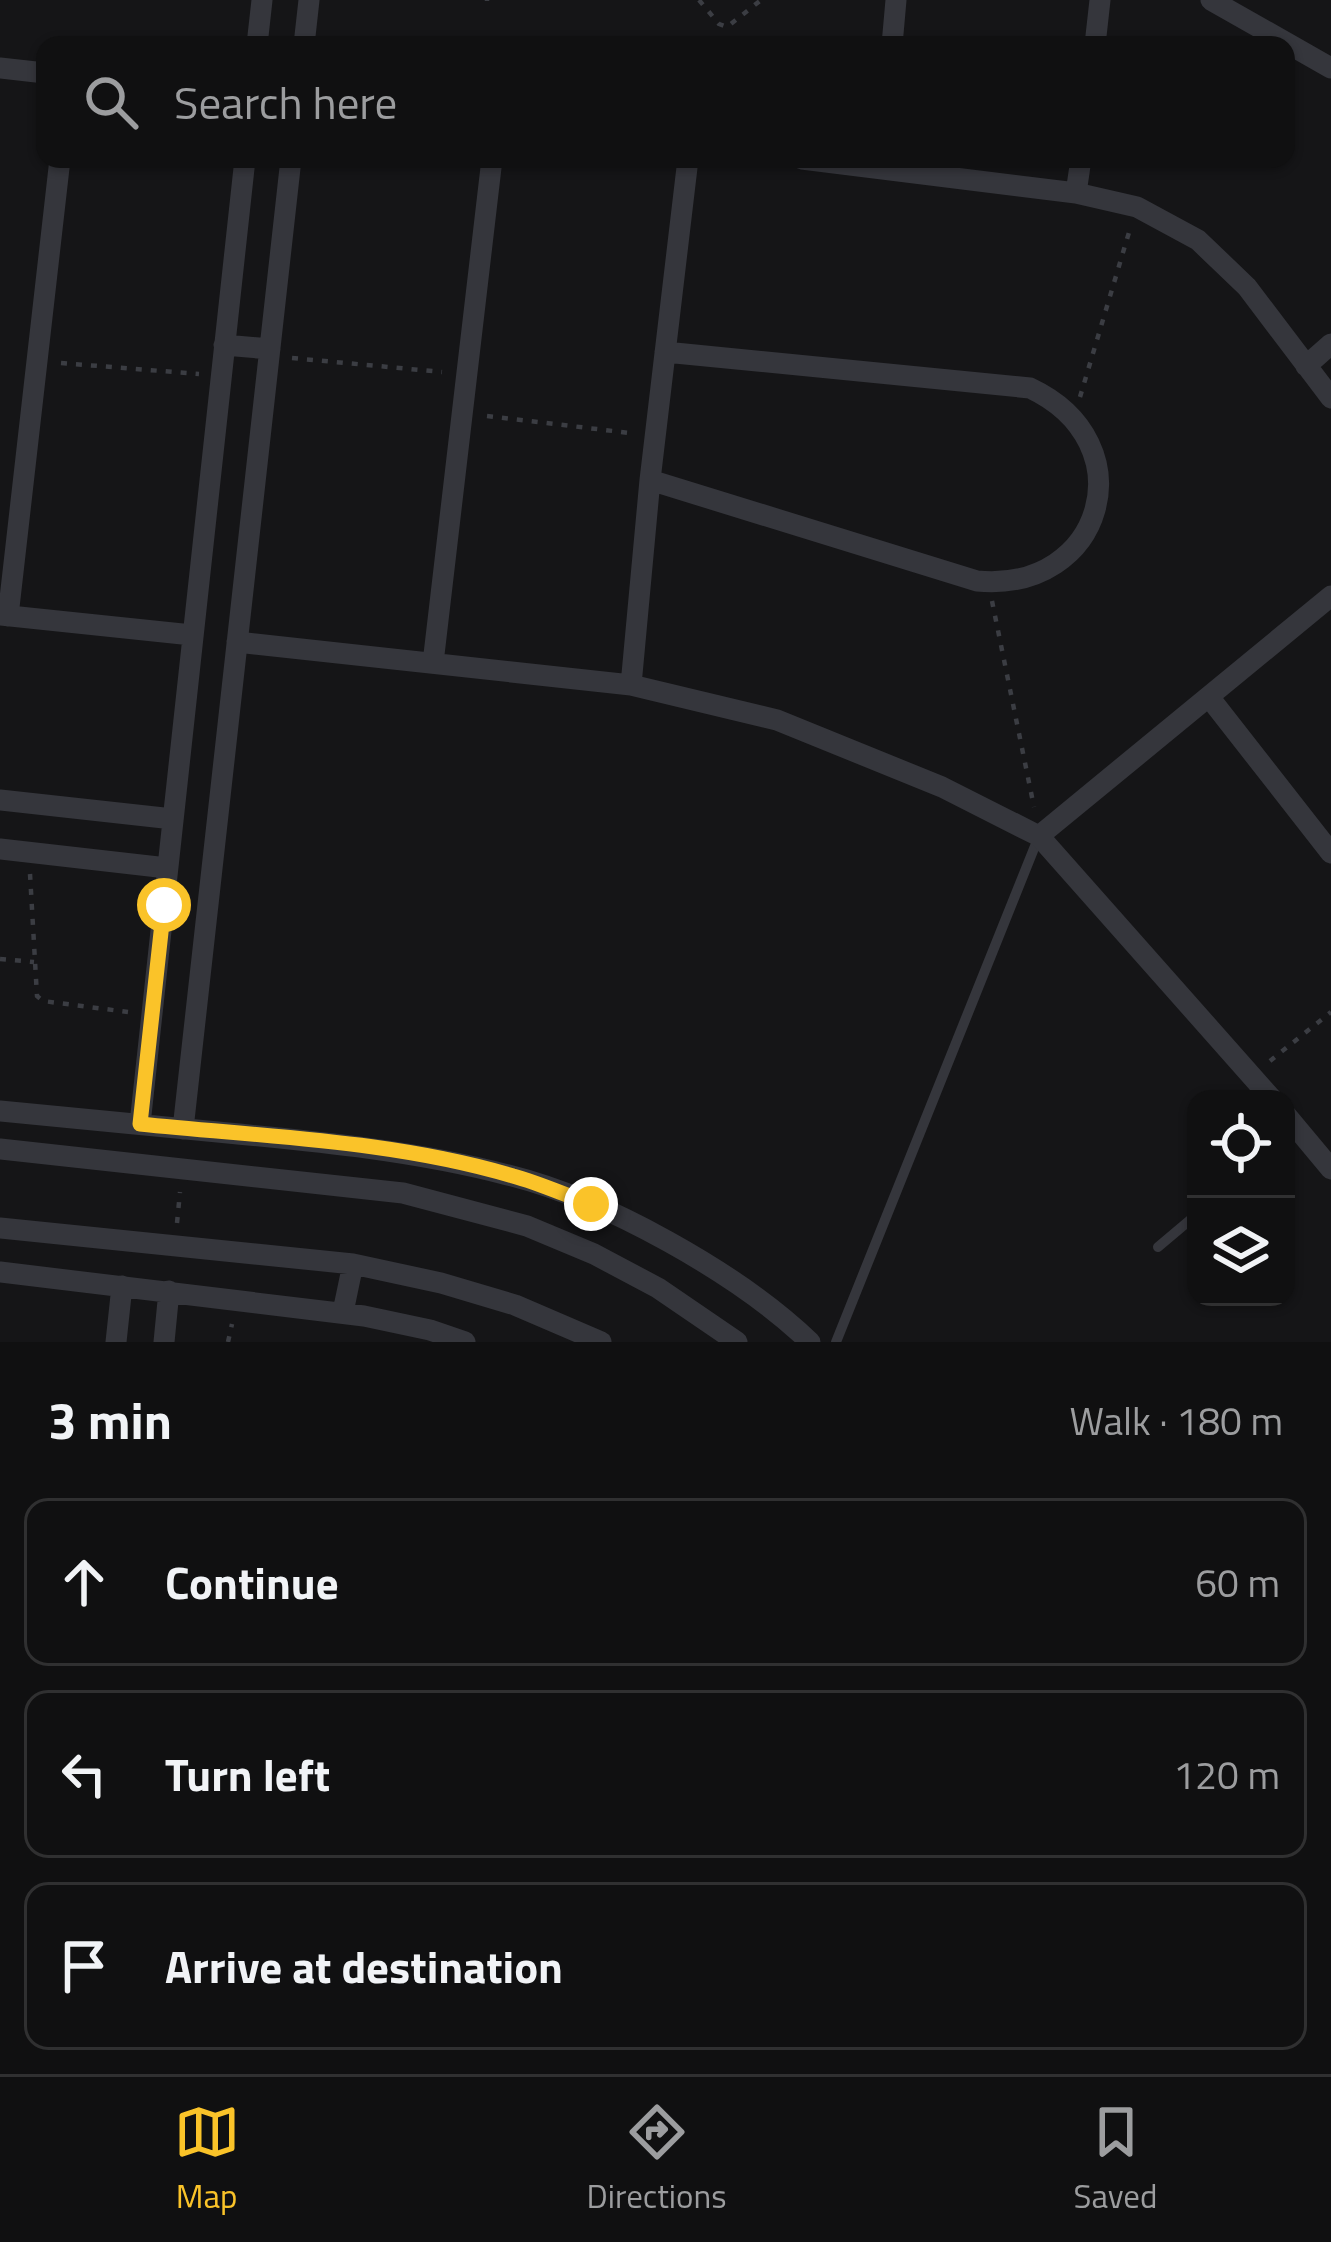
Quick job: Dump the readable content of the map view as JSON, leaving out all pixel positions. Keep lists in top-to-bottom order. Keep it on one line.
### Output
{"page":{"search":"Search here","heading":["3 min","Walk · 180 m"],"list":[["Continue","60 m"],["Turn left","120 m"],"Arrive at destination"],"nav":["Map","Directions","Saved"]}}
